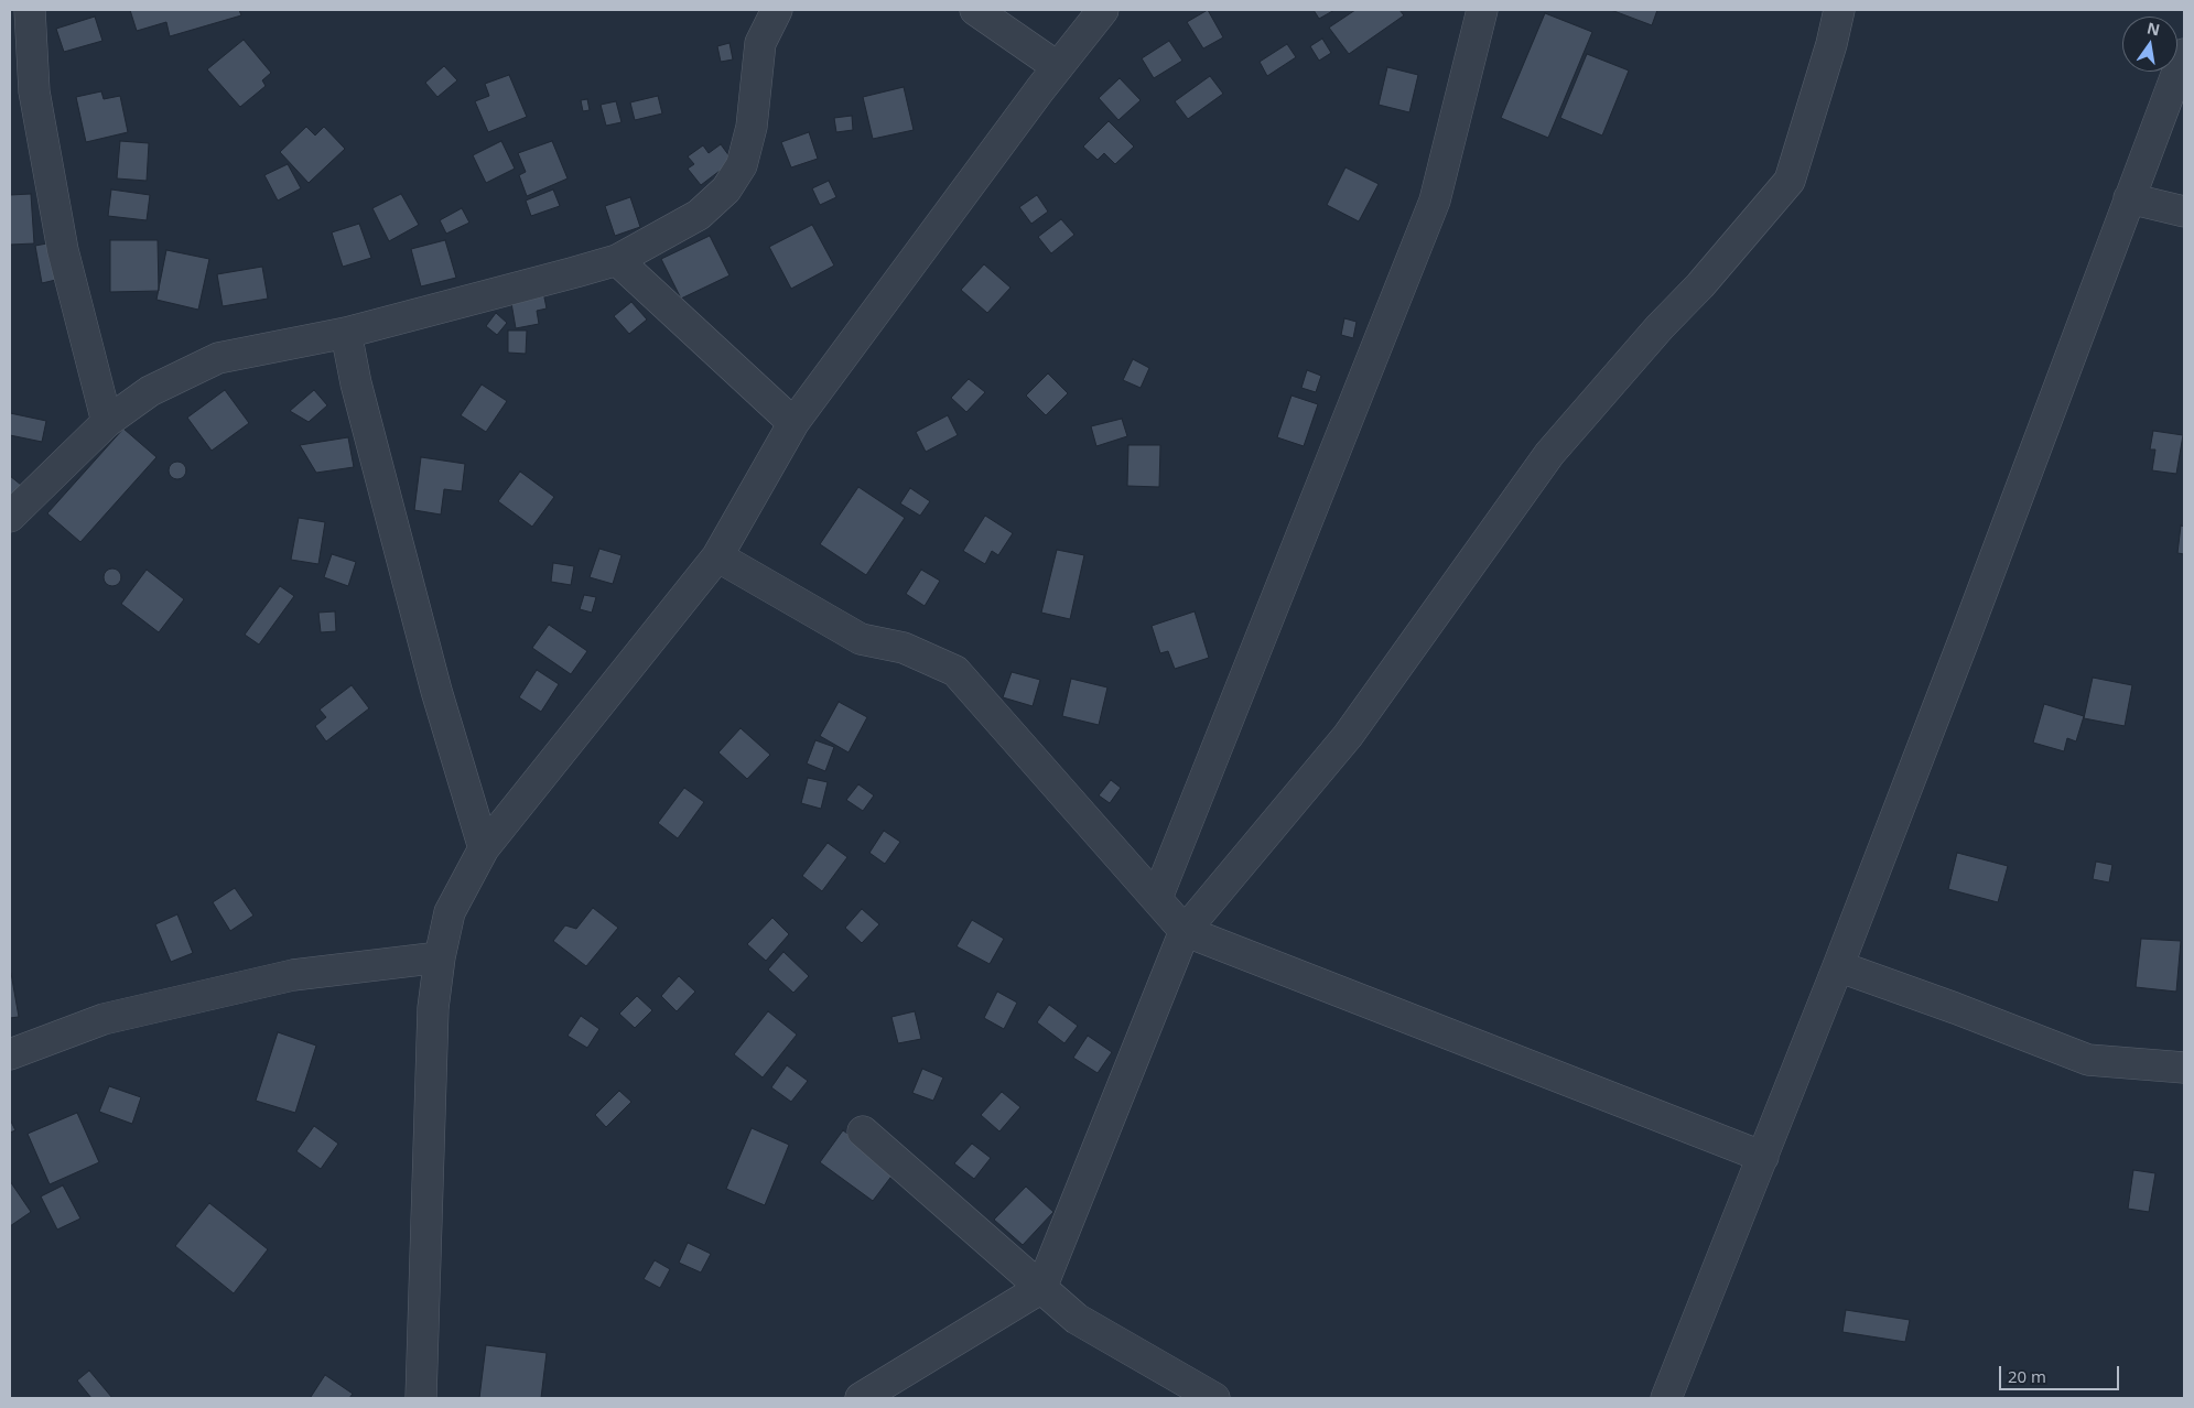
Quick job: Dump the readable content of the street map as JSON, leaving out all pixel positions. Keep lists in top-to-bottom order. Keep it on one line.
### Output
{"scale_bar":"20 m","north":"top"}
